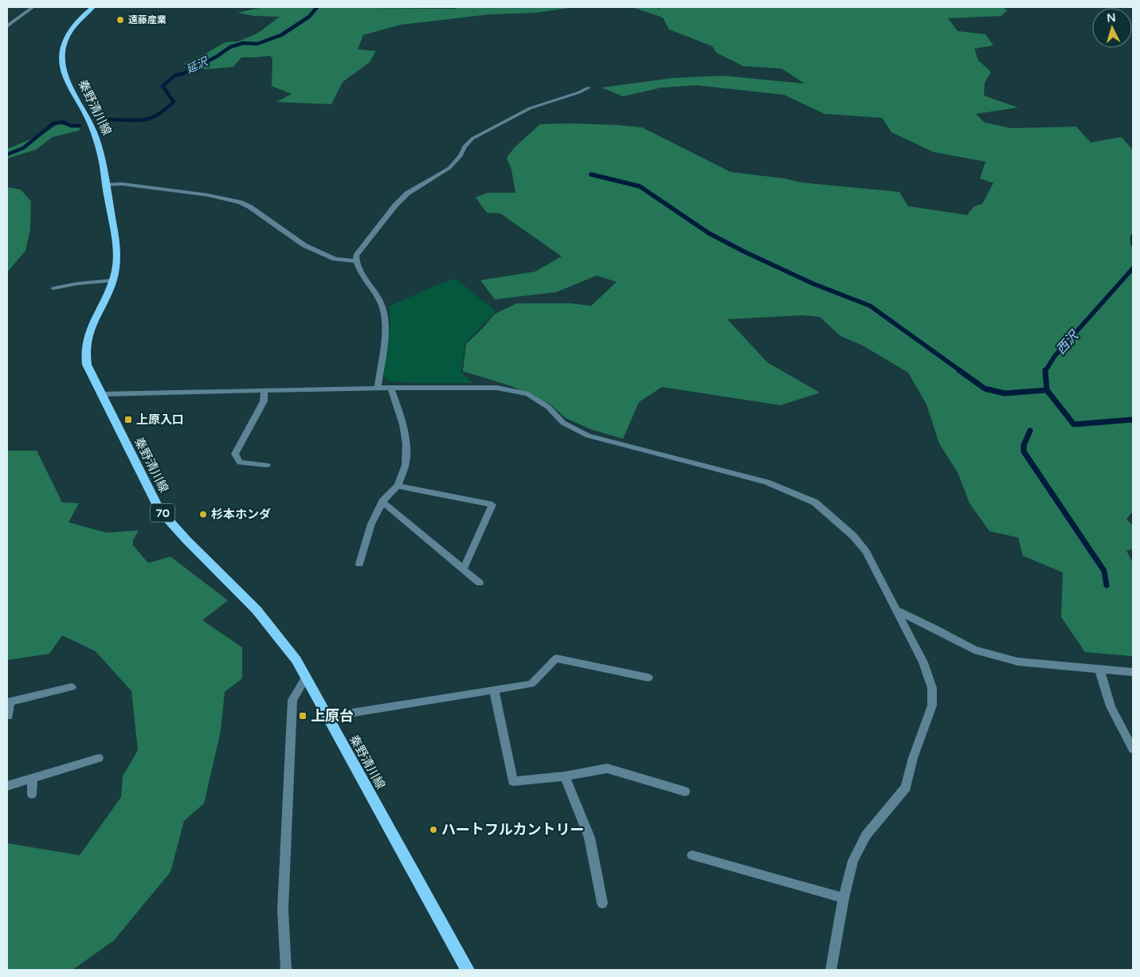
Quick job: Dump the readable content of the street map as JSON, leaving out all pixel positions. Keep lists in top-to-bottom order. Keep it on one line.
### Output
{"streets":{"main road":["秦野清川線","70"]},"water":["延沢","西沢"],"places":{"other":["遠藤産業","杉本ホンダ","ハートフルカントリー"],"transit":["上原入口","上原台"]},"north":"top"}
